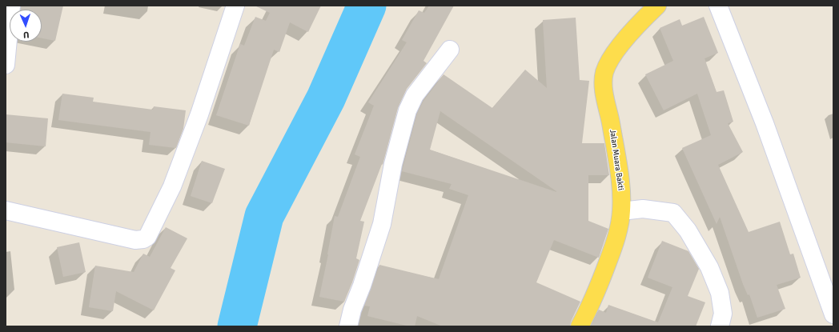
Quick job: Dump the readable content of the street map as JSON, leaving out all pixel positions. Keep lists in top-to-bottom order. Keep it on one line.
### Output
{"streets":{"main road":["Jalan Muara Bakti"]},"north":"bottom"}
